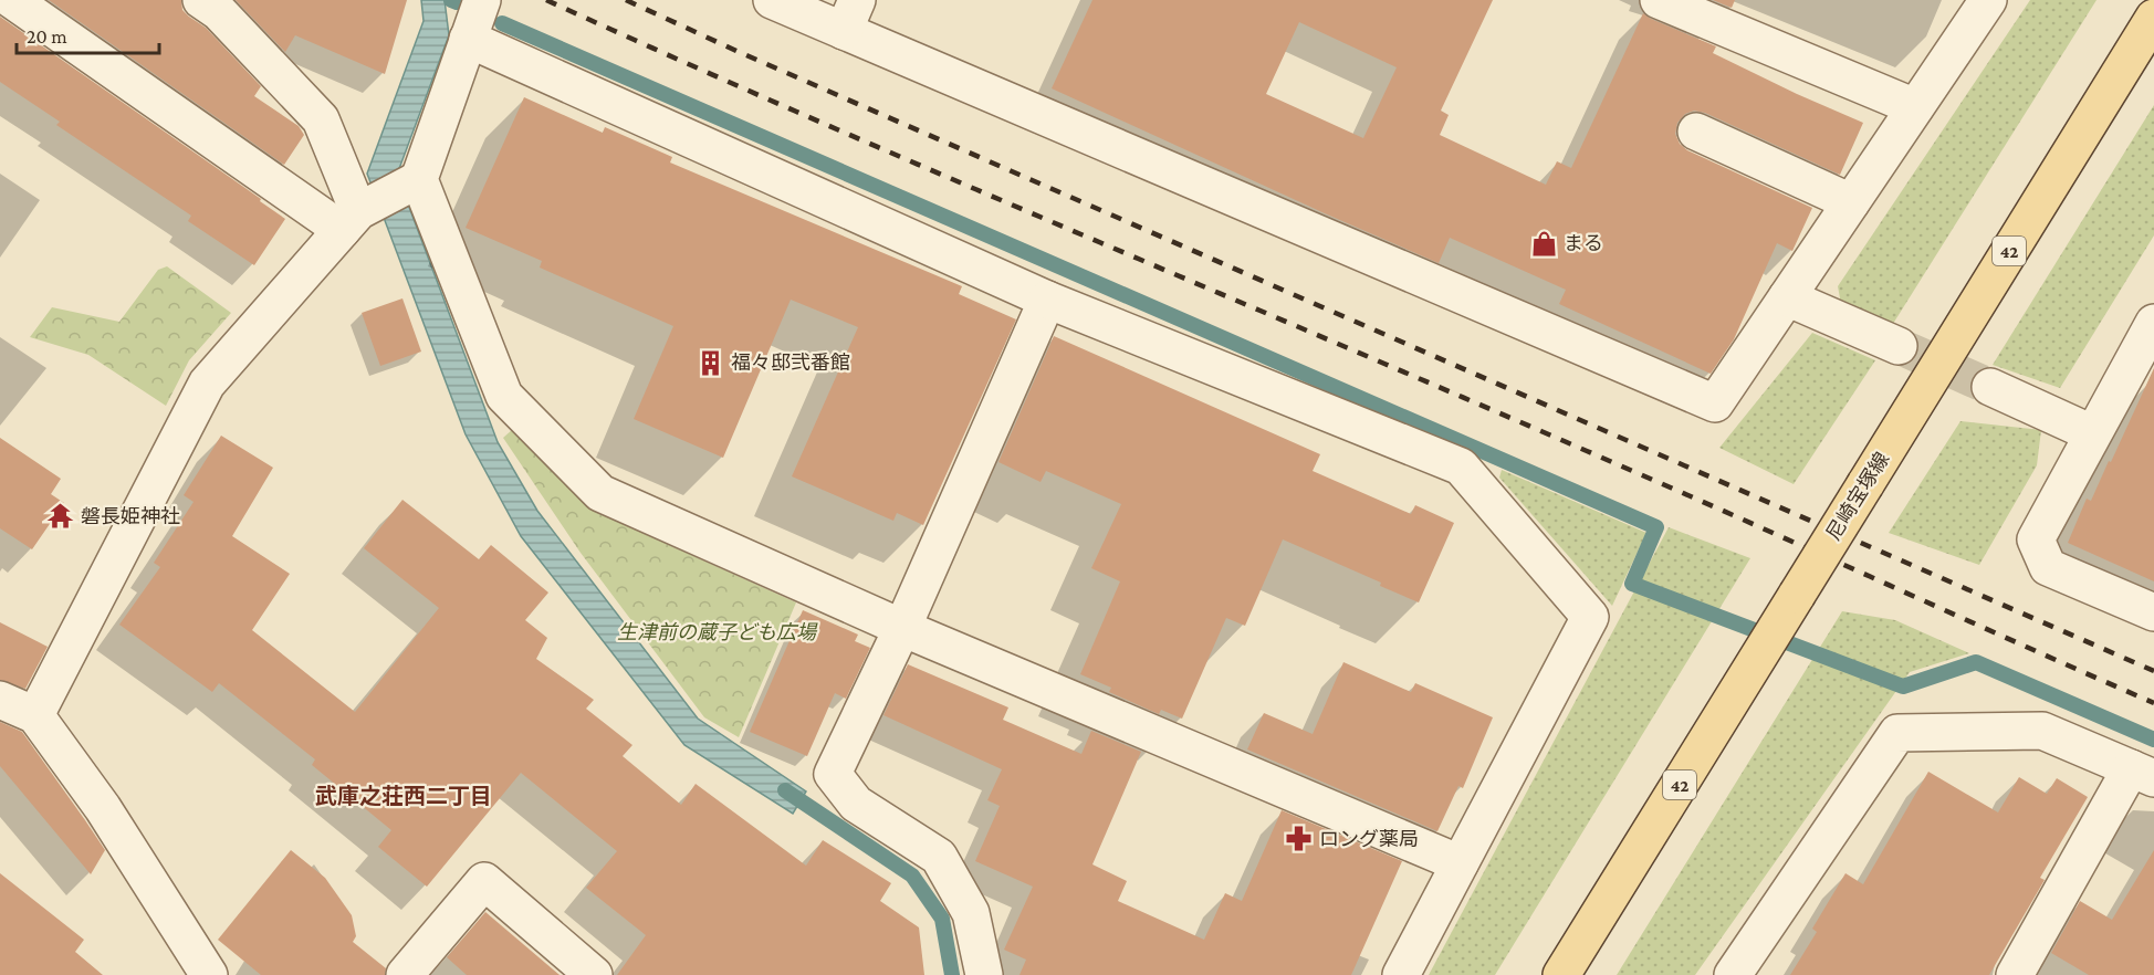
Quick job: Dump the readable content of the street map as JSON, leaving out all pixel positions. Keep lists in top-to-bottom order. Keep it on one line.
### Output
{"streets":{"main road":["42","尼崎宝塚線"]},"districts":["武庫之荘西二丁目"],"parks":["生津前の蔵子ども広場"],"places":{"shop":["まる"],"building":["福々邸弐番館"],"temple":["磐長姫神社"],"pharmacy":["ロング薬局"]},"scale_bar":"20 m"}
